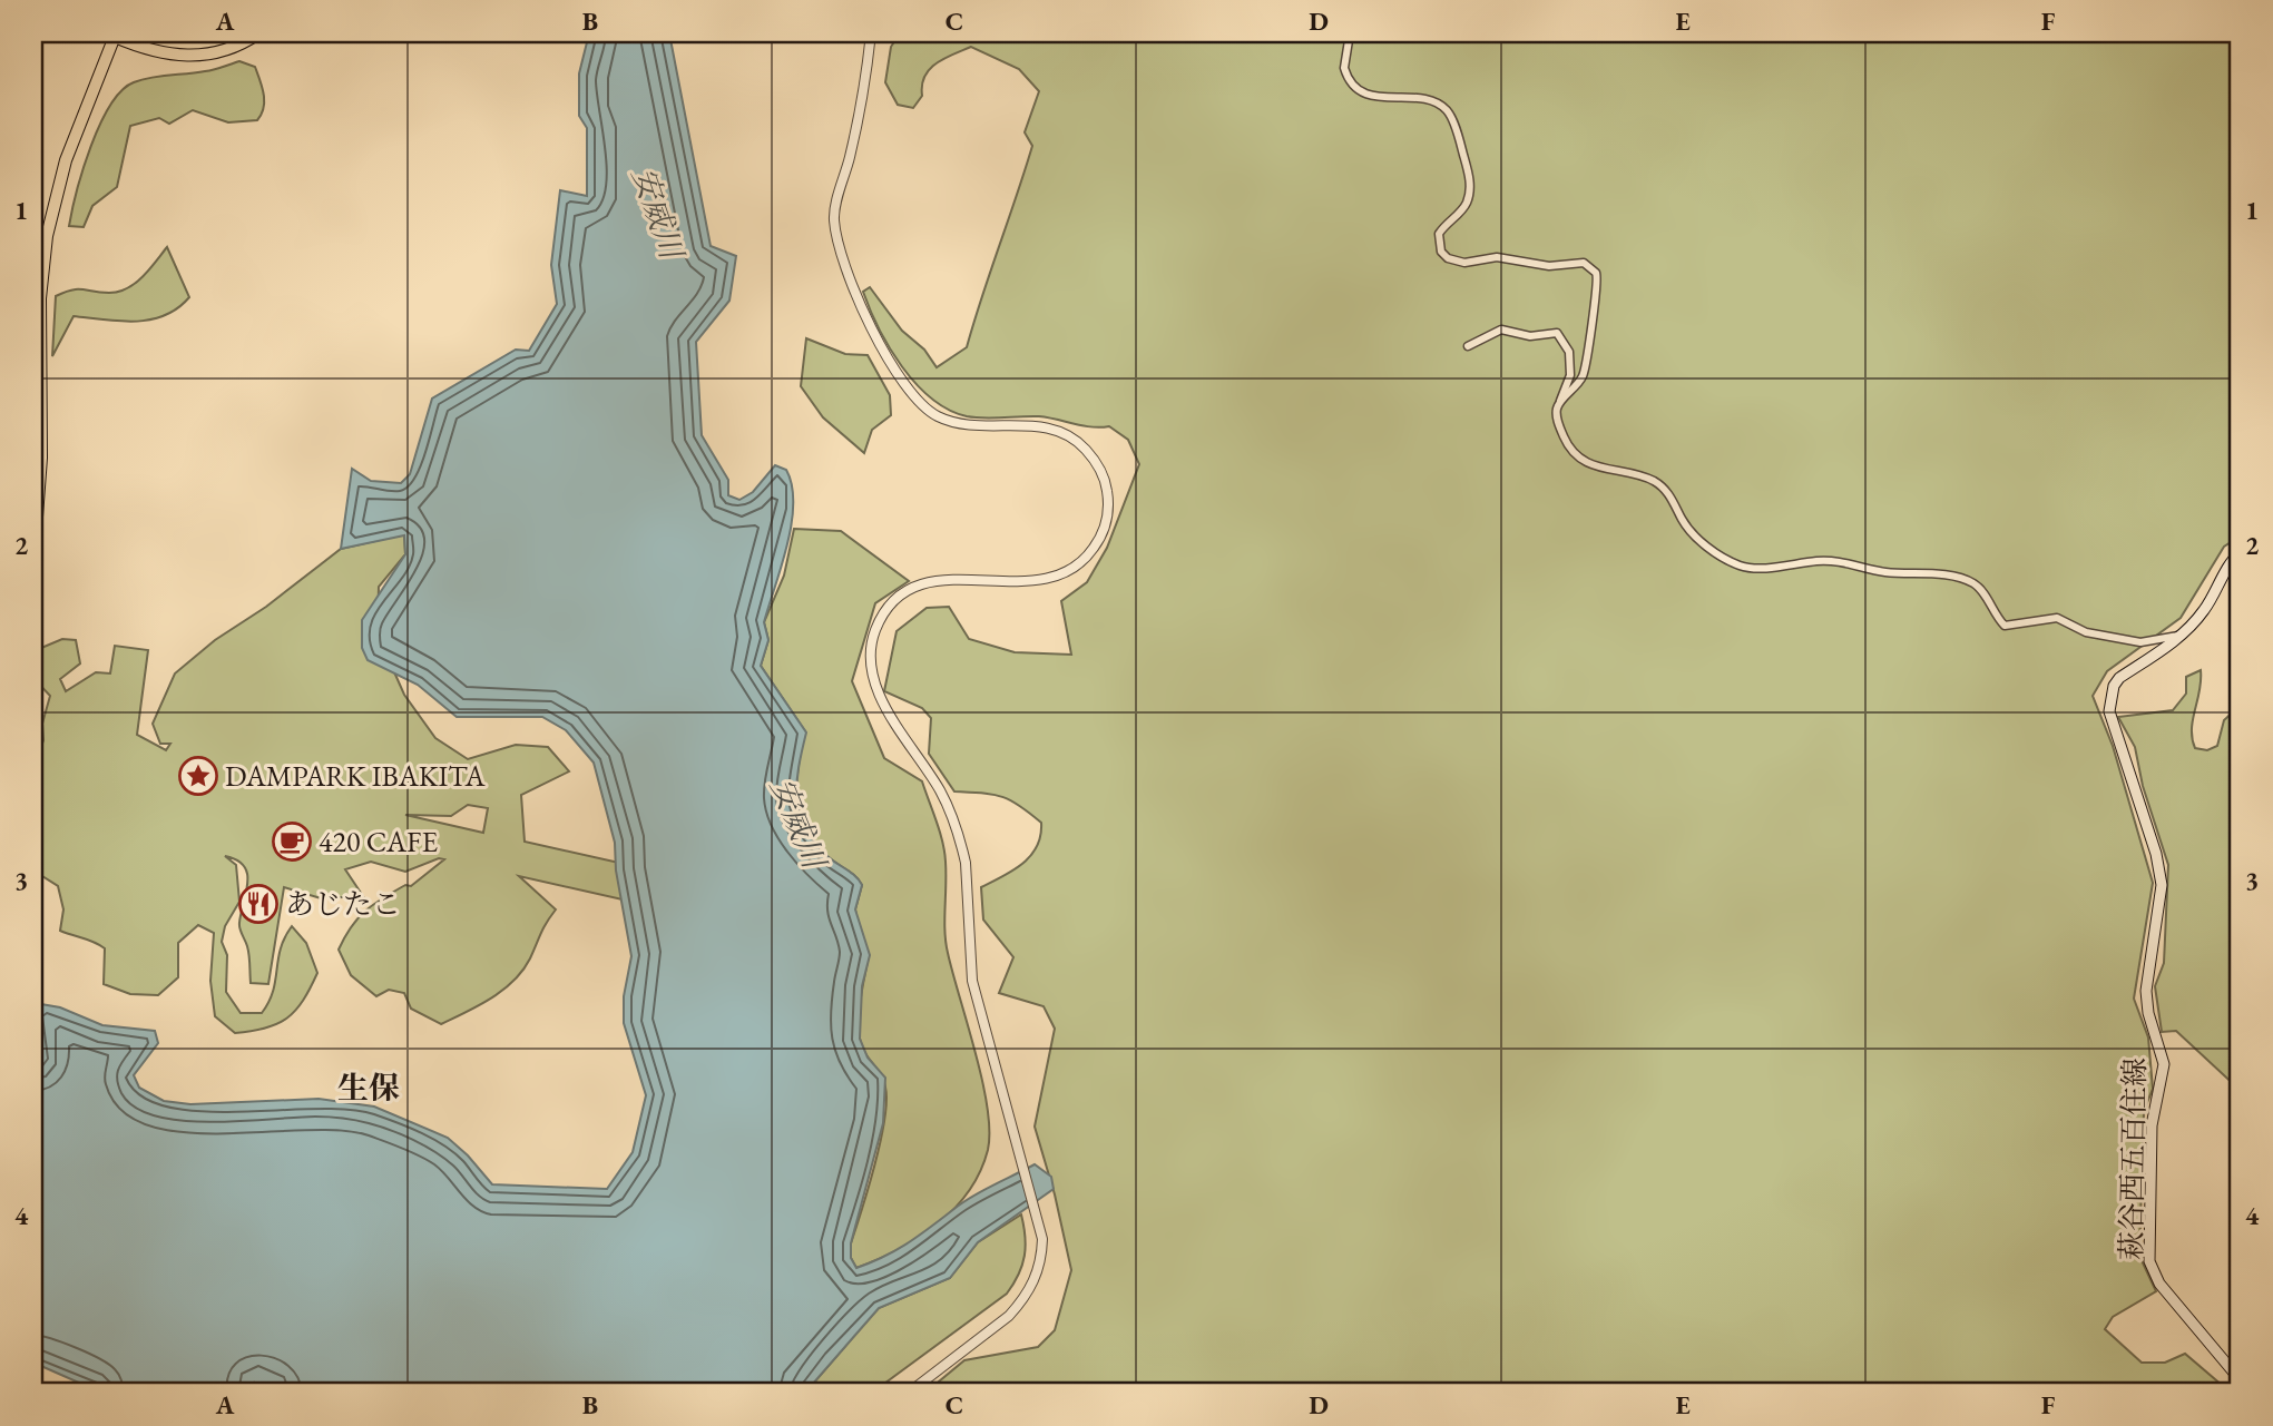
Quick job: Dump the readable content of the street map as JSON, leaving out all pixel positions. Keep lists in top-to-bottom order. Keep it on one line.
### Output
{"streets":{"main road":["萩谷西五百住線"]},"districts":["生保"],"water":["安威川"],"places":{"place":["DAMPARK IBAKITA"],"cafe":["420 CAFE"],"restaurant":["あじたこ"]},"grid":{"columns":["A","B","C","D","E","F"],"rows":["1","2","3","4"]}}
